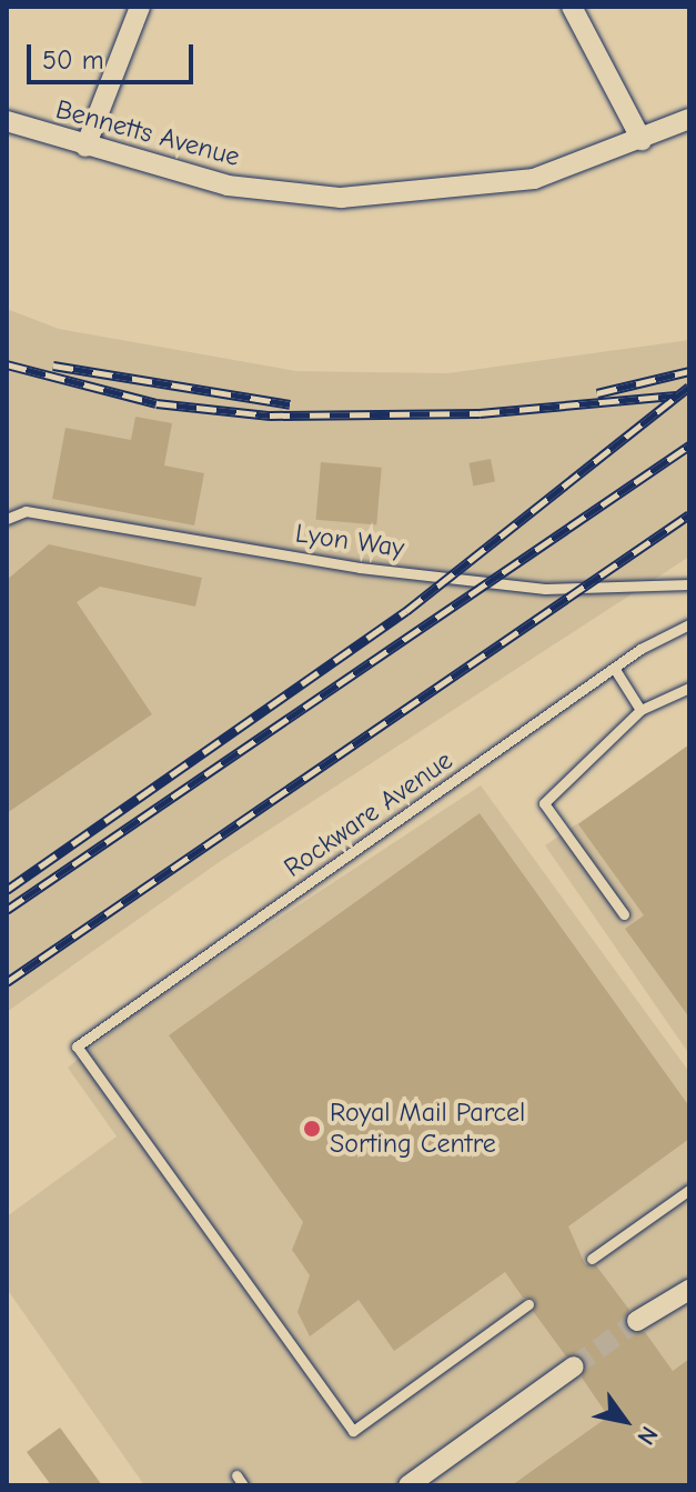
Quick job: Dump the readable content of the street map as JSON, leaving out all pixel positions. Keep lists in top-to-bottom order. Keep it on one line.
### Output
{"streets":{"street":["Bennetts Avenue"],"lane":["Lyon Way","Rockware Avenue"]},"places":["Royal Mail Parcel Sorting Centre"],"scale_bar":"50 m","north":"bottom right"}
